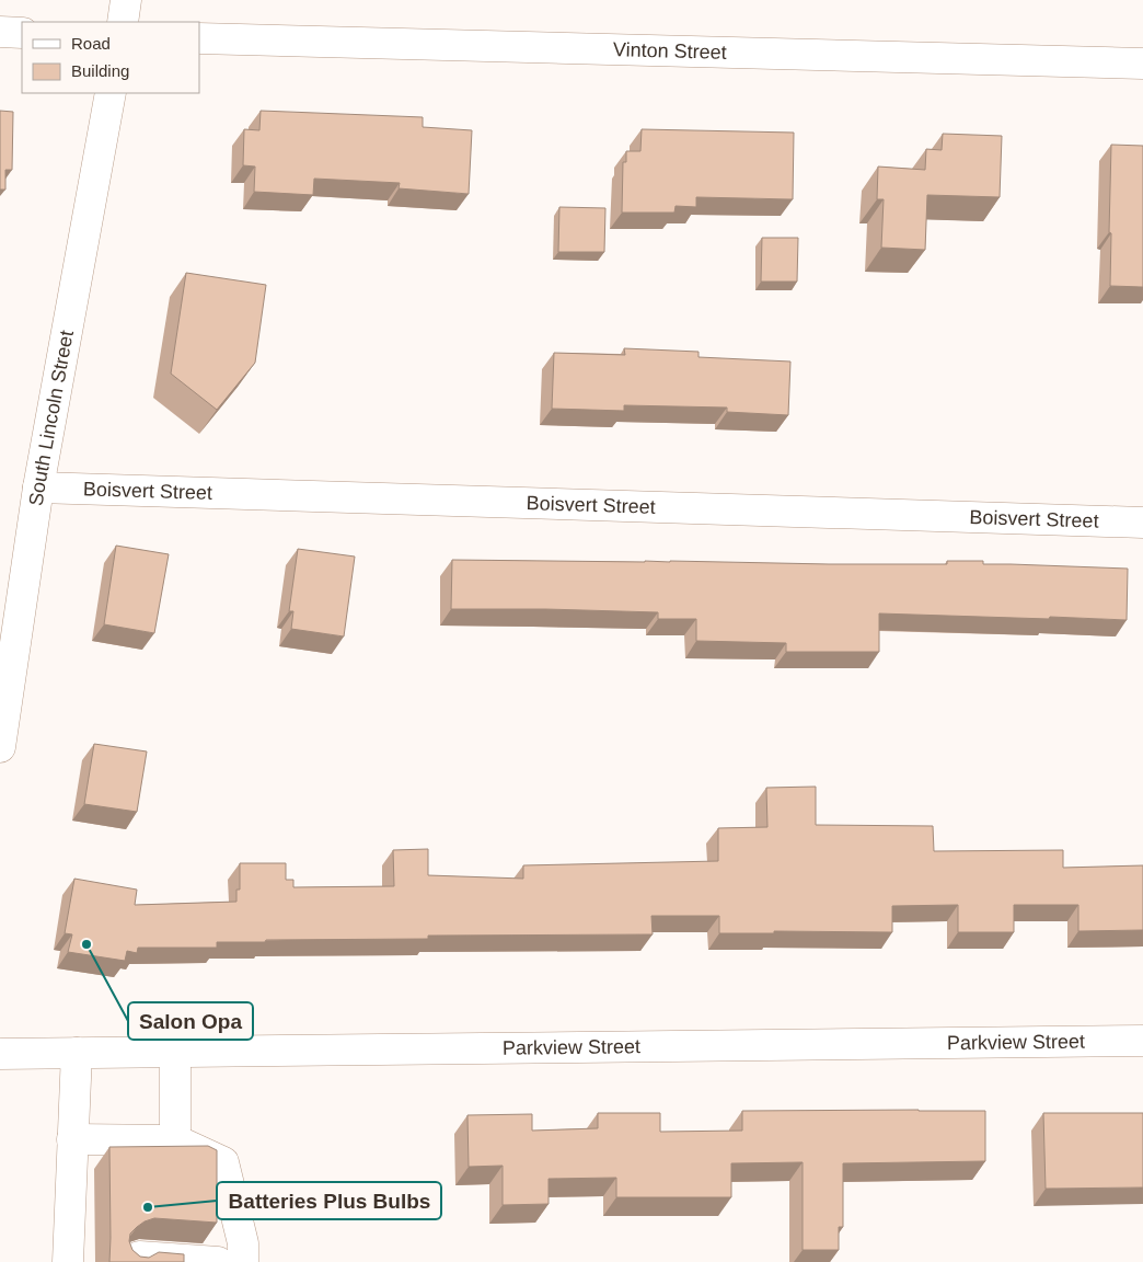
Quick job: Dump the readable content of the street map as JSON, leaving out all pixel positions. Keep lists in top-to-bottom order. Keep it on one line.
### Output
{"streets":{"street":["Vinton Street","South Lincoln Street","Boisvert Street","Parkview Street"]},"crossings":[["South Lincoln Street","Boisvert Street"]],"places":["Salon Opa","Batteries Plus Bulbs"],"legend":["Road","Building"]}
